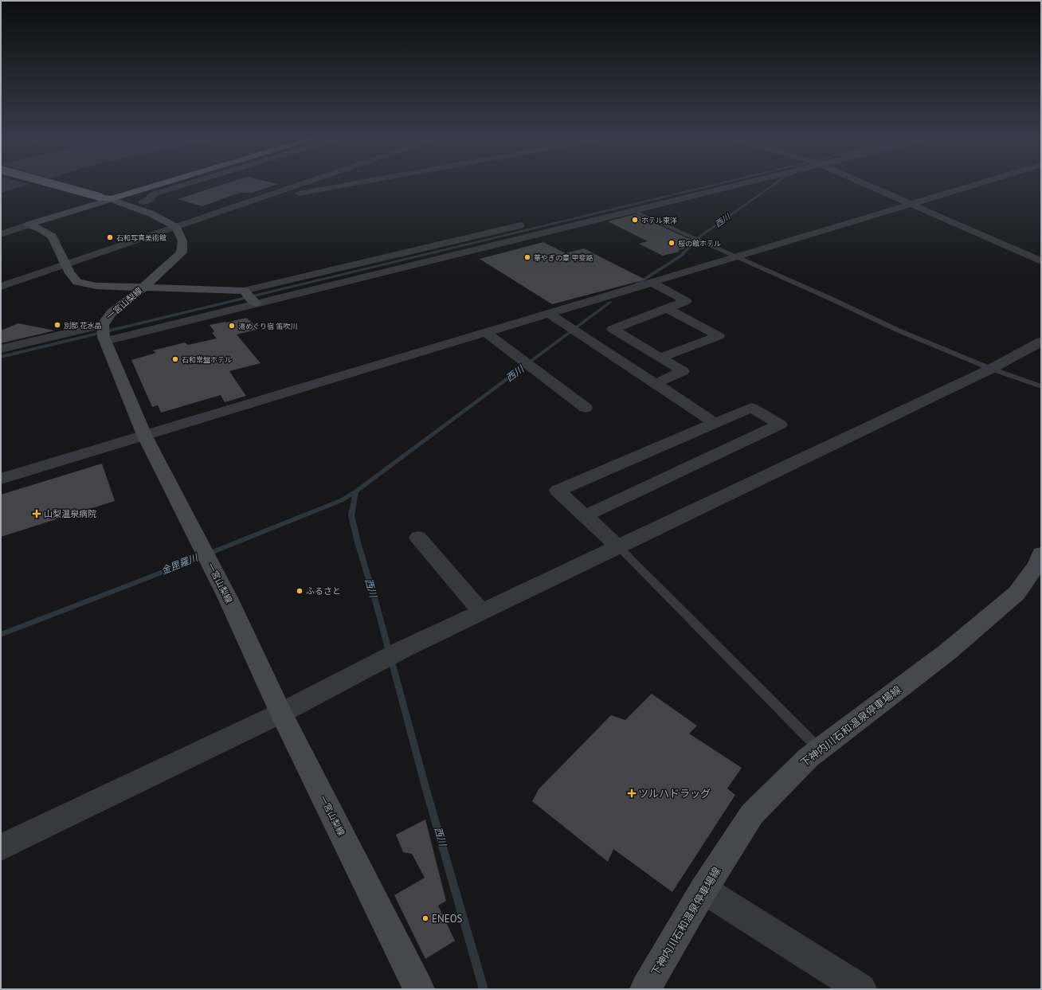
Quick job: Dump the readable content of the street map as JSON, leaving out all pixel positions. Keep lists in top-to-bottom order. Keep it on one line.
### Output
{"streets":{"main road":["一宮山梨線","下神内川石和温泉停車場線"]},"water":["西川","金毘羅川"],"places":{"other":["ホテル東洋","石和写真美術館","桜の館ホテル","華やぎの章 甲斐路","別邸 花水晶","湯めぐり宿 笛吹川","石和常盤ホテル","ふるさと","ENEOS"],"health":["山梨温泉病院","ツルハドラッグ"]}}
